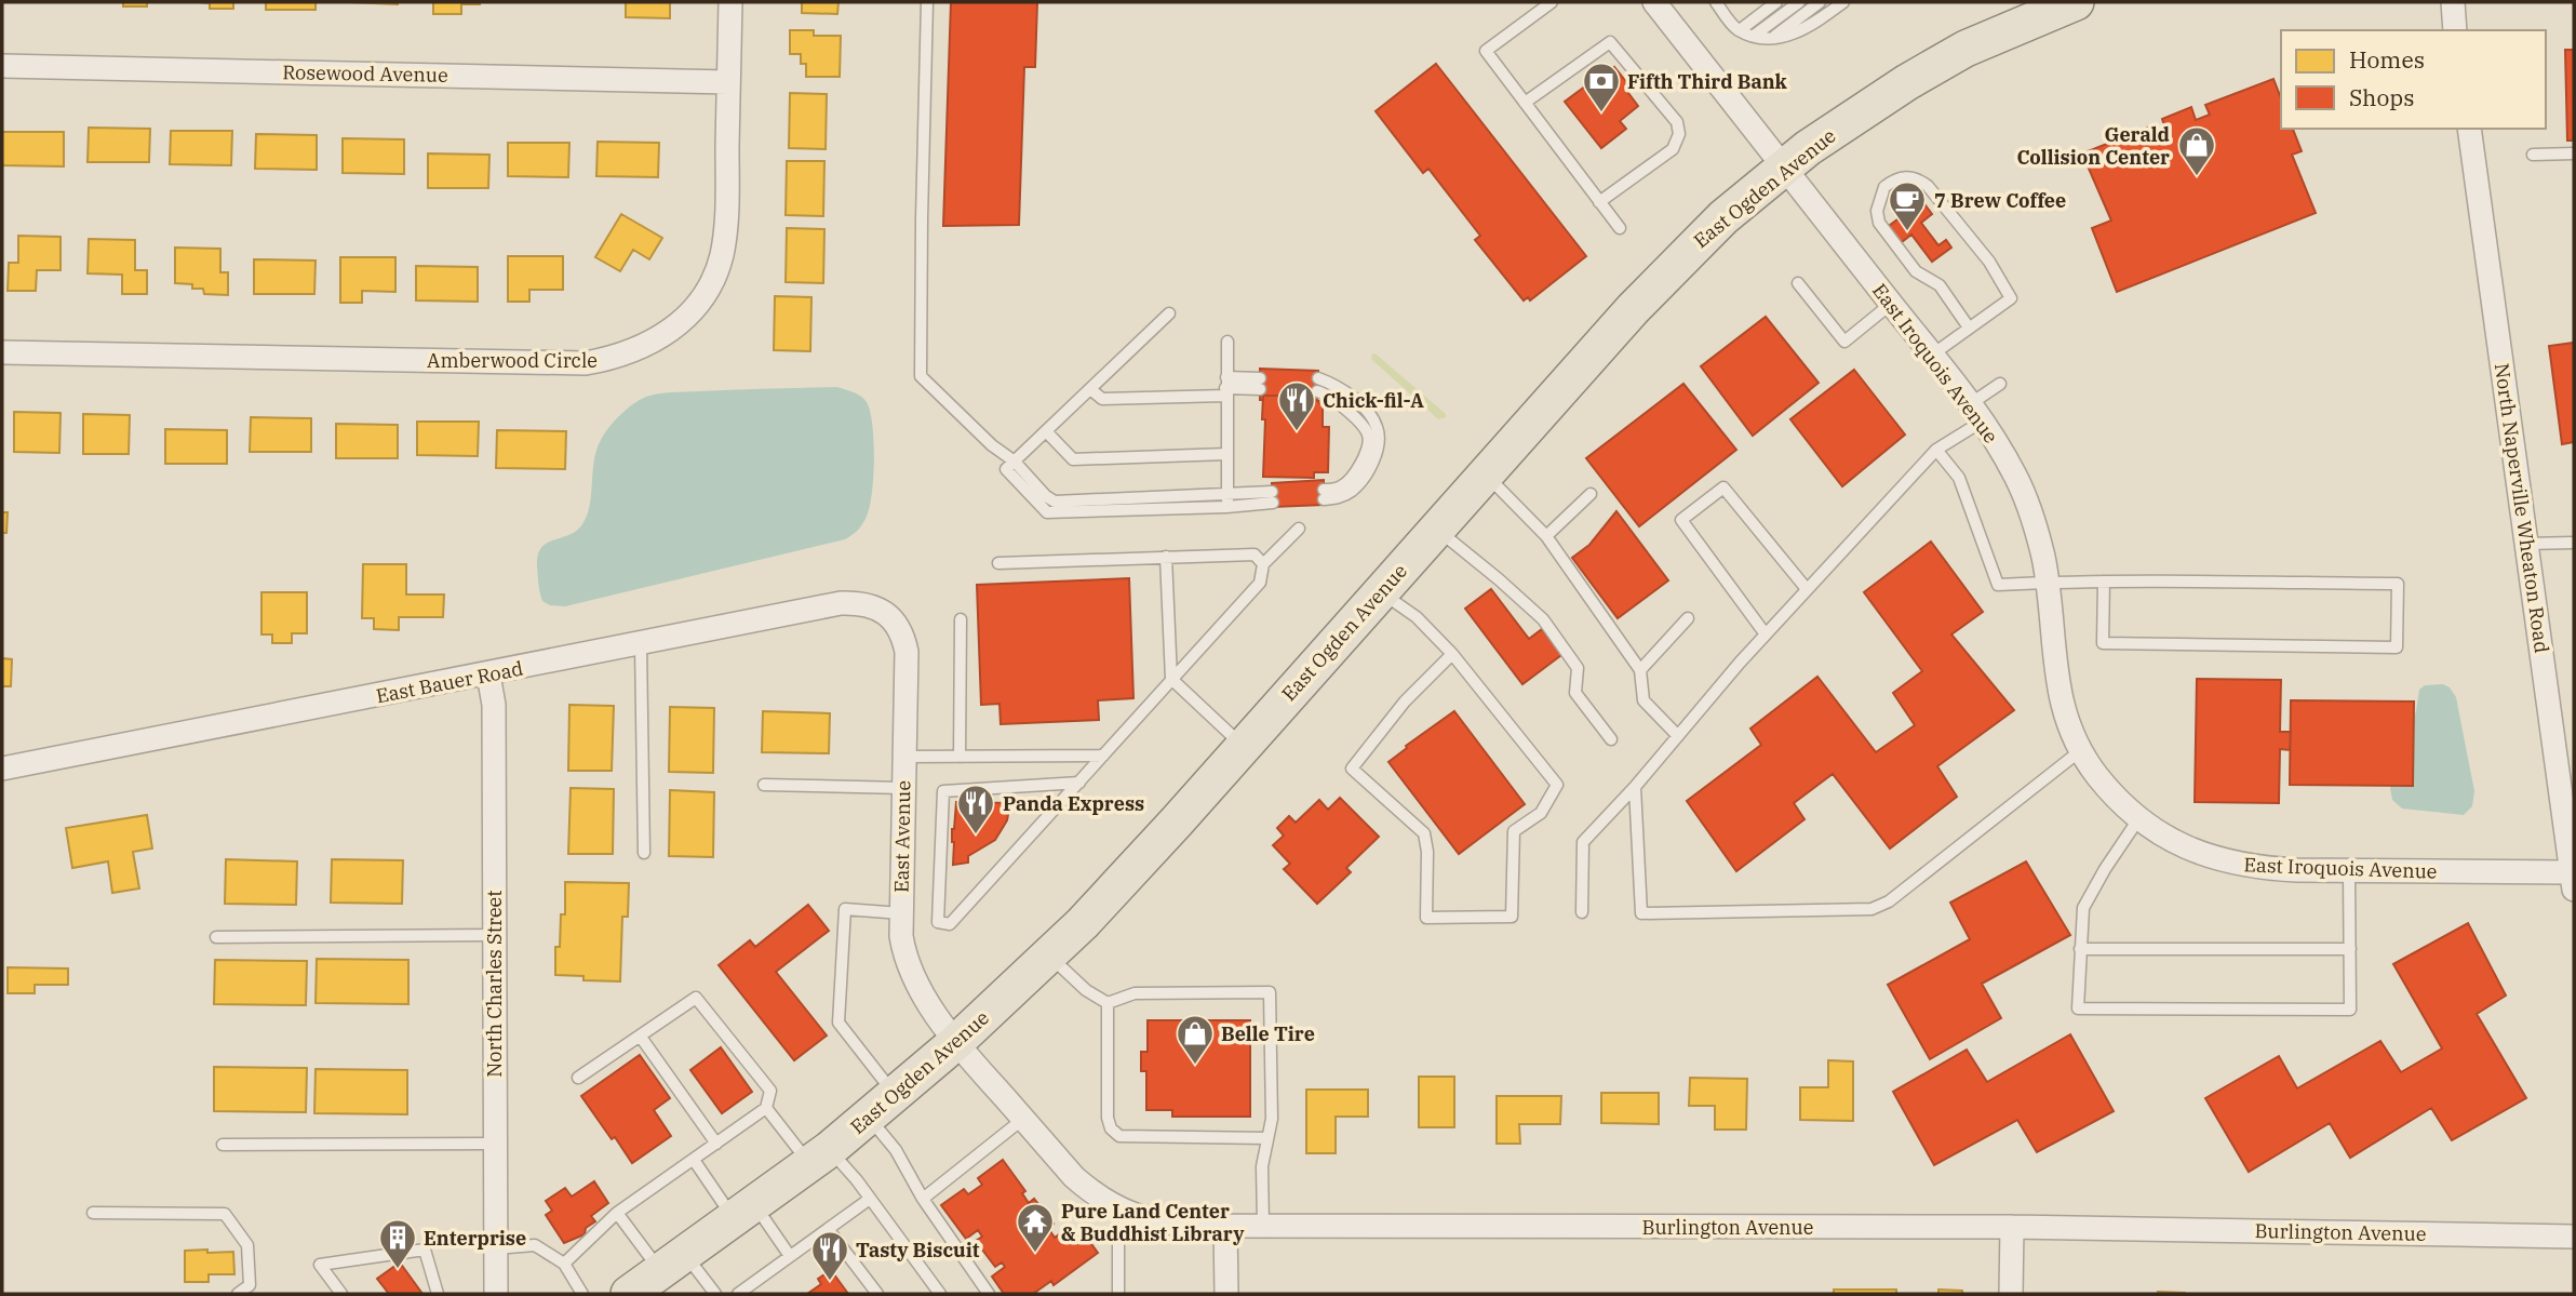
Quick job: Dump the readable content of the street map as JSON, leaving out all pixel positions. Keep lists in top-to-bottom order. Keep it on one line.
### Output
{"streets":{"main road":["East Ogden Avenue"],"street":["Rosewood Avenue","Amberwood Circle","East Iroquois Avenue","North Naperville Wheaton Road","East Bauer Road","East Avenue","North Charles Street","Burlington Avenue"]},"crossings":[["Rosewood Avenue","Amberwood Circle"],["East Ogden Avenue","East Iroquois Avenue"],["East Ogden Avenue","East Avenue"],["East Ogden Avenue","Burlington Avenue"],["East Iroquois Avenue","North Naperville Wheaton Road"],["East Bauer Road","East Avenue"],["East Bauer Road","North Charles Street"],["East Avenue","Burlington Avenue"]],"places":{"bank":["Fifth Third Bank"],"shop":["Gerald Collision Center","Belle Tire"],"cafe":["7 Brew Coffee"],"restaurant":["Chick-fil-A","Panda Express","Tasty Biscuit"],"temple":["Pure Land Center & Buddhist Library"],"building":["Enterprise"]},"legend":["Homes","Shops"]}
